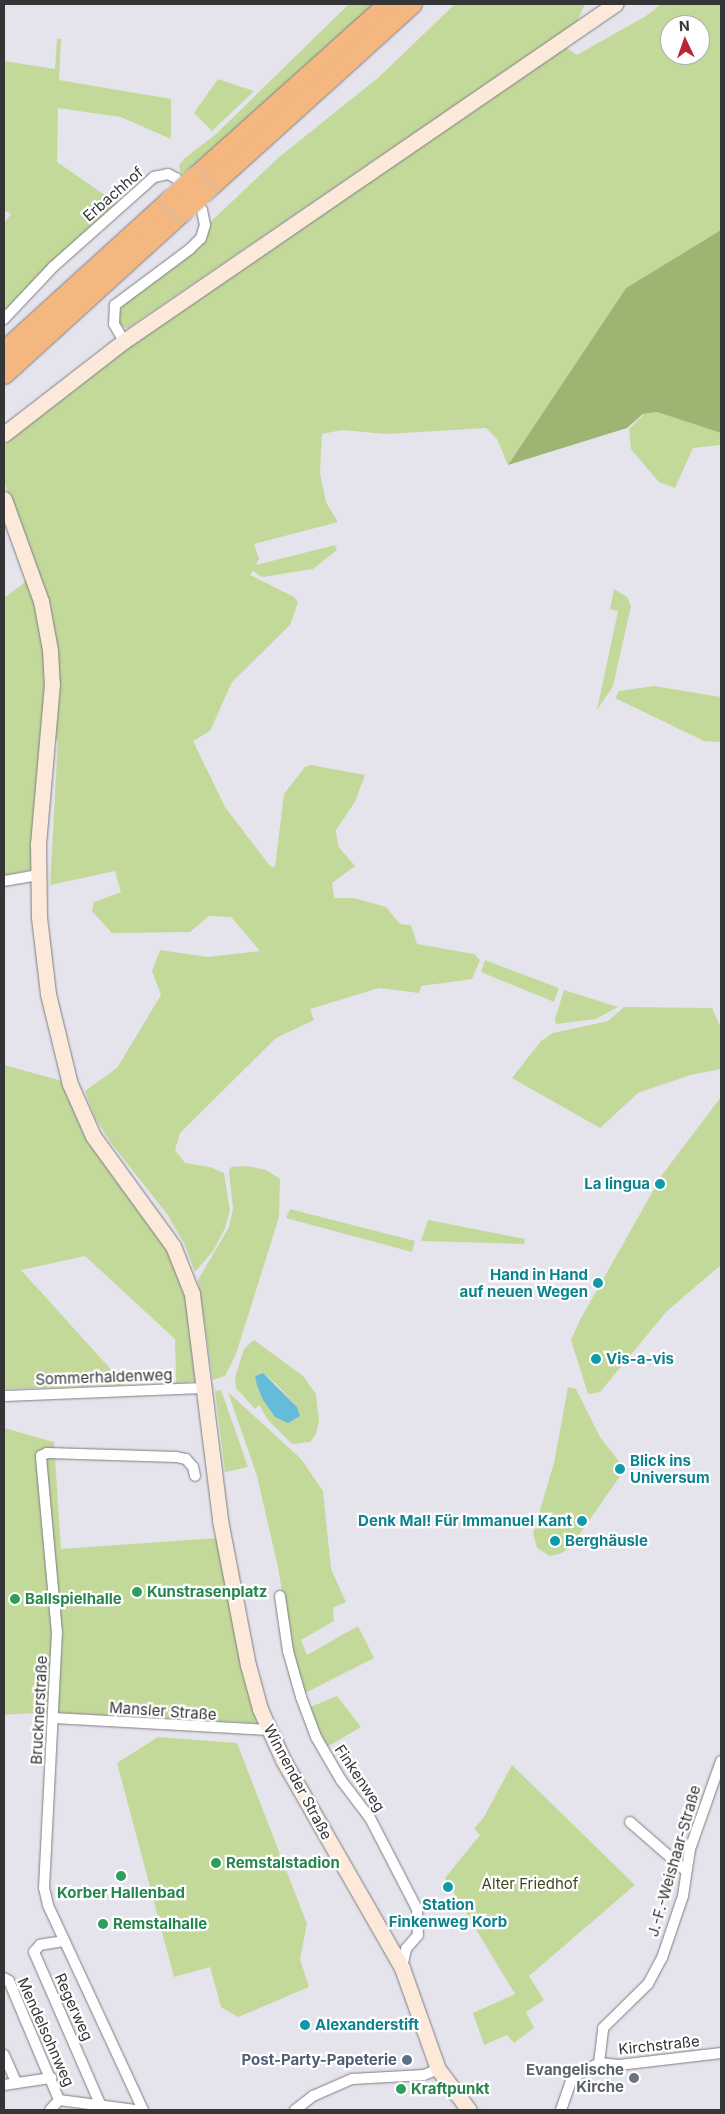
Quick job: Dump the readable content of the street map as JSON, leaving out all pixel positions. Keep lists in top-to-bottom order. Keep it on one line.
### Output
{"streets":{"street":["Erbachhof","Sommerhaldenweg","Brucknerstraße","Mansler Straße","Finkenweg","Winnender Straße","J.-F.-Weishaar-Straße","Regerweg","Mendelsohnweg","Kirchstraße"]},"crossings":[["Sommerhaldenweg","Winnender Straße"],["Brucknerstraße","Mansler Straße"],["Brucknerstraße","Regerweg"],["Mansler Straße","Winnender Straße"],["Finkenweg","Winnender Straße"],["J.-F.-Weishaar-Straße","Kirchstraße"]],"parks":["Alter Friedhof"],"places":["La lingua","Hand in Hand auf neuen Wegen","Vis-a-vis","Blick ins Universum","Denk Mal! Für Immanuel Kant","Berghäusle","Kunstrasenplatz","Ballspielhalle","Remstalstadion","Korber Hallenbad","Station Finkenweg Korb","Remstalhalle","Alexanderstift","Post-Party-Papeterie","Evangelische Kirche","Kraftpunkt"],"north":"top"}
